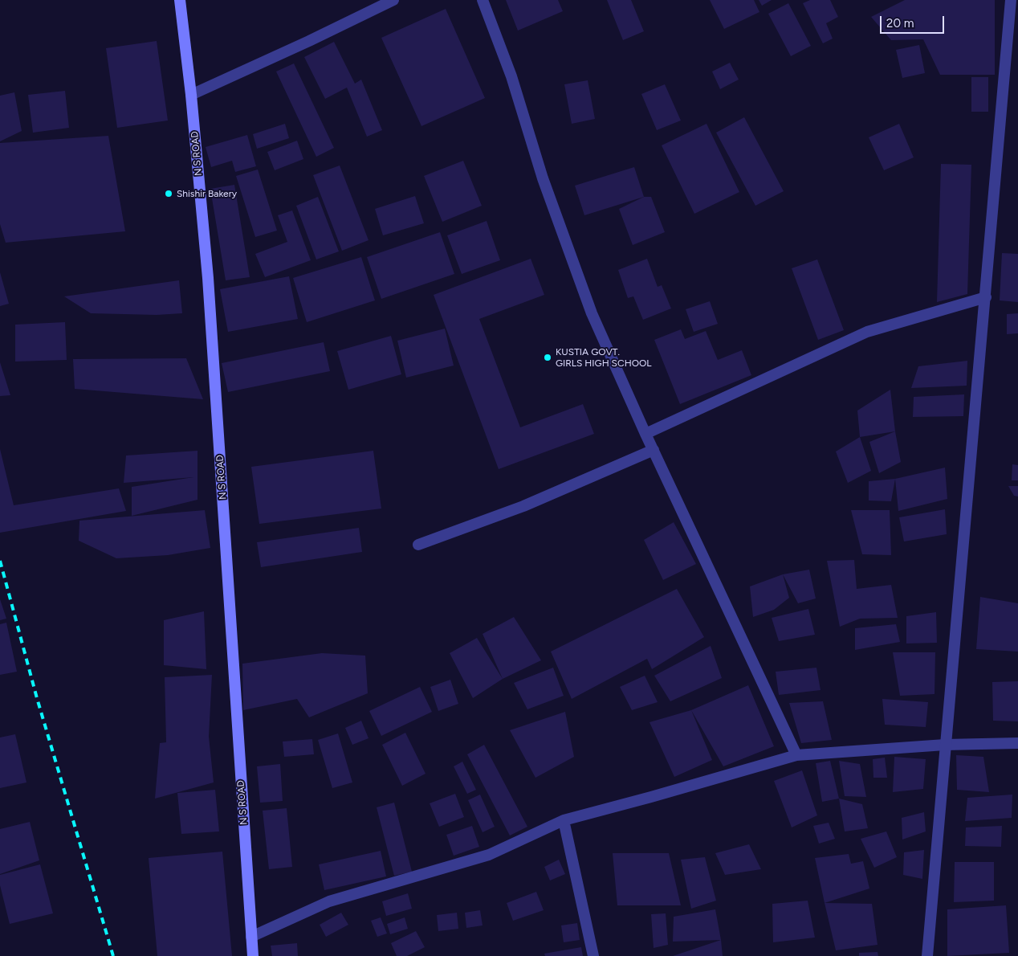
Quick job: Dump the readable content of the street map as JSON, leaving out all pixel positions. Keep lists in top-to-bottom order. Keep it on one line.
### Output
{"streets":{"main road":["N S ROAD"]},"places":["Shishir Bakery","KUSTIA GOVT. GIRLS HIGH SCHOOL"],"scale_bar":"20 m"}
